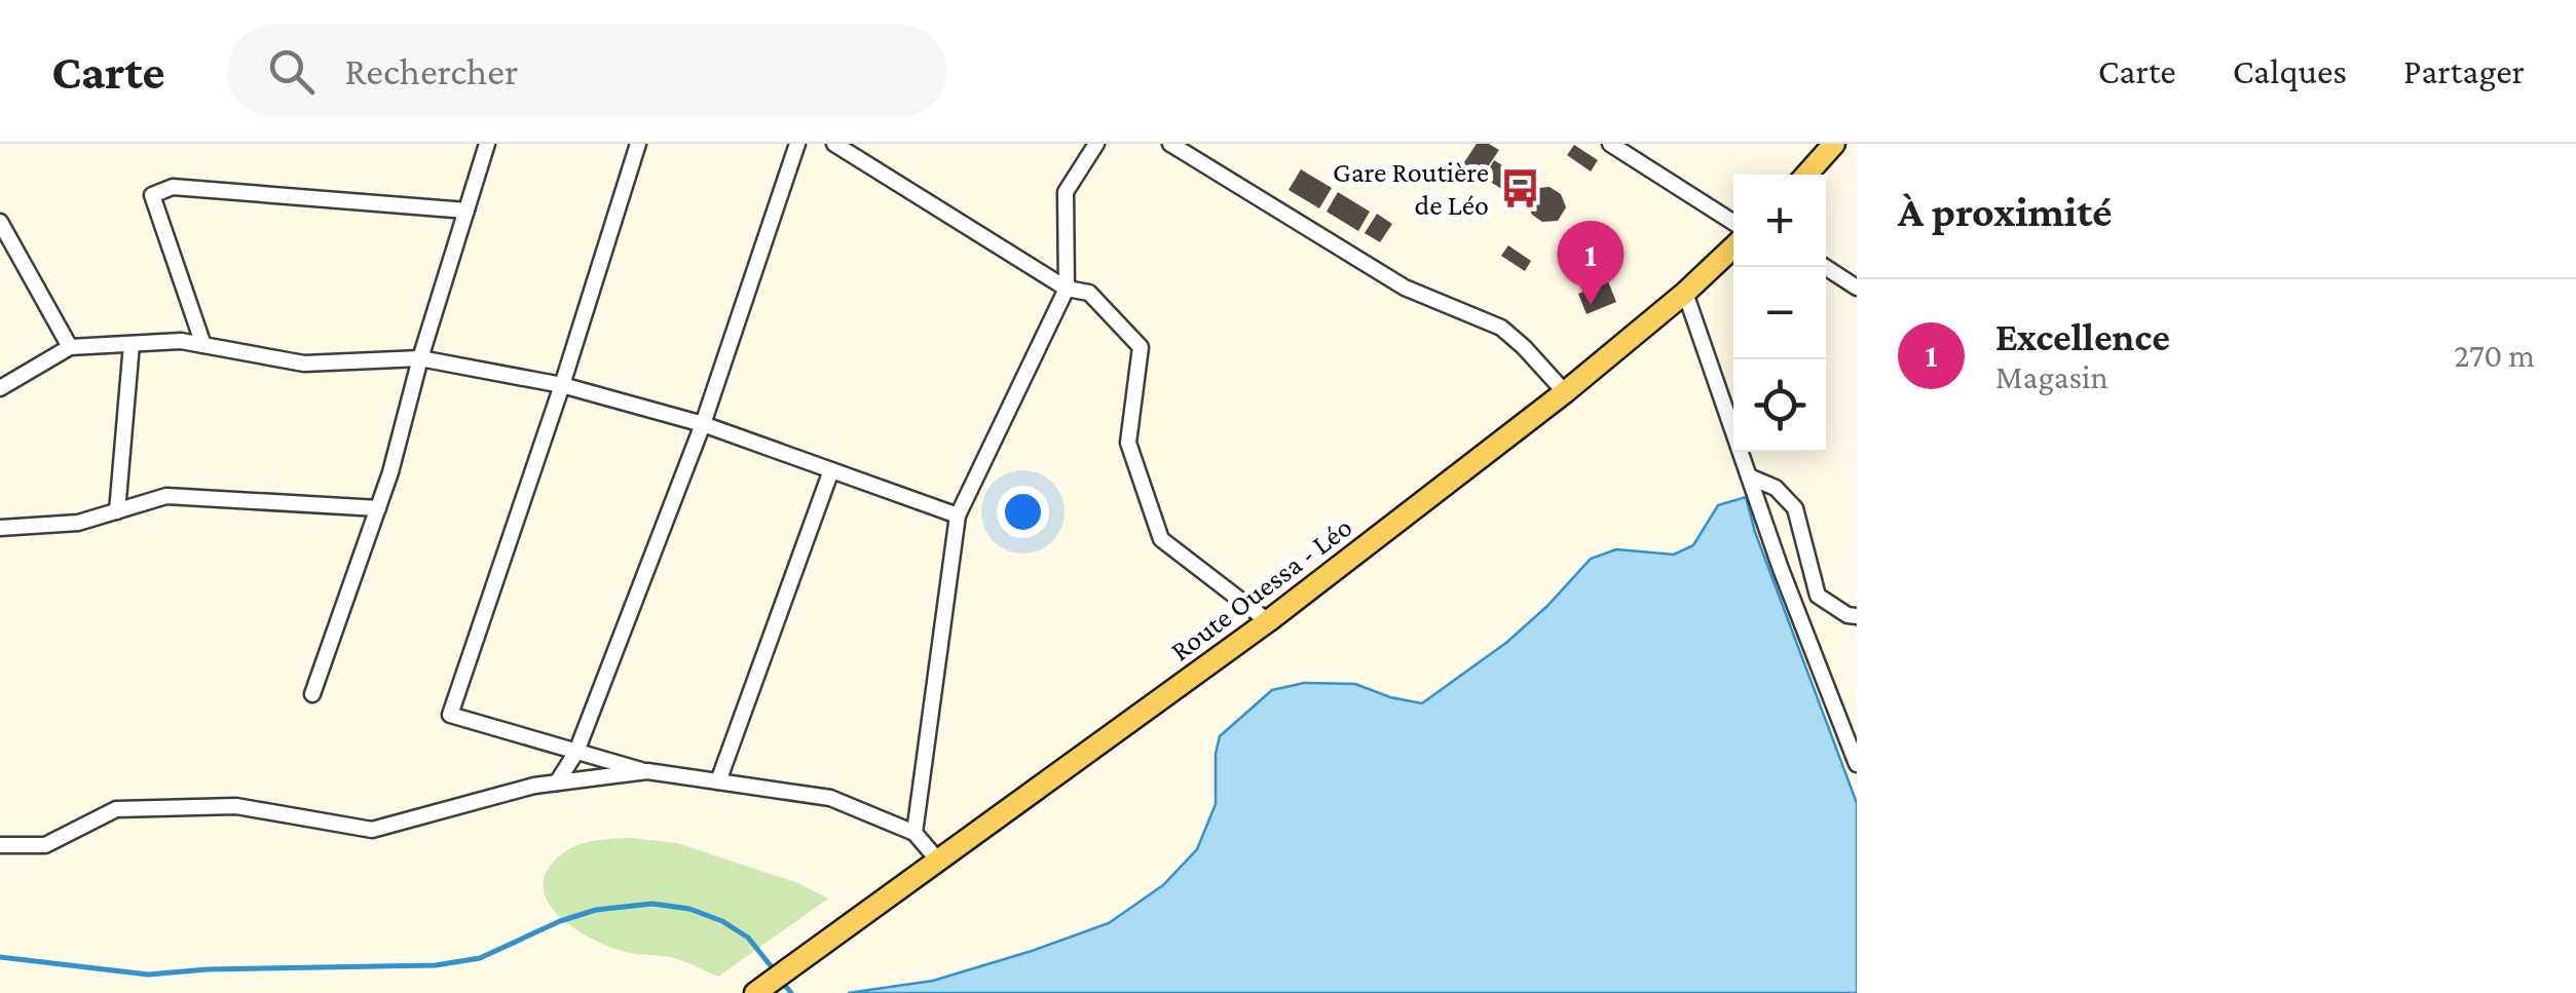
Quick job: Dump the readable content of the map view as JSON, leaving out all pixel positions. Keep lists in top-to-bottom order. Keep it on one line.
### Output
{"streets":{"main road":["Route Ouessa - Léo"]},"places":{"bus stop":["Gare Routière de Léo"]},"page":{"header":"Carte","search":"Rechercher","nav":["Carte","Calques","Partager"],"heading":"À proximité","map_buttons":["+","−"],"pins":"1","list":[{"mark":"1","name":"Excellence","note":"Magasin","value":"270 m"}]}}
